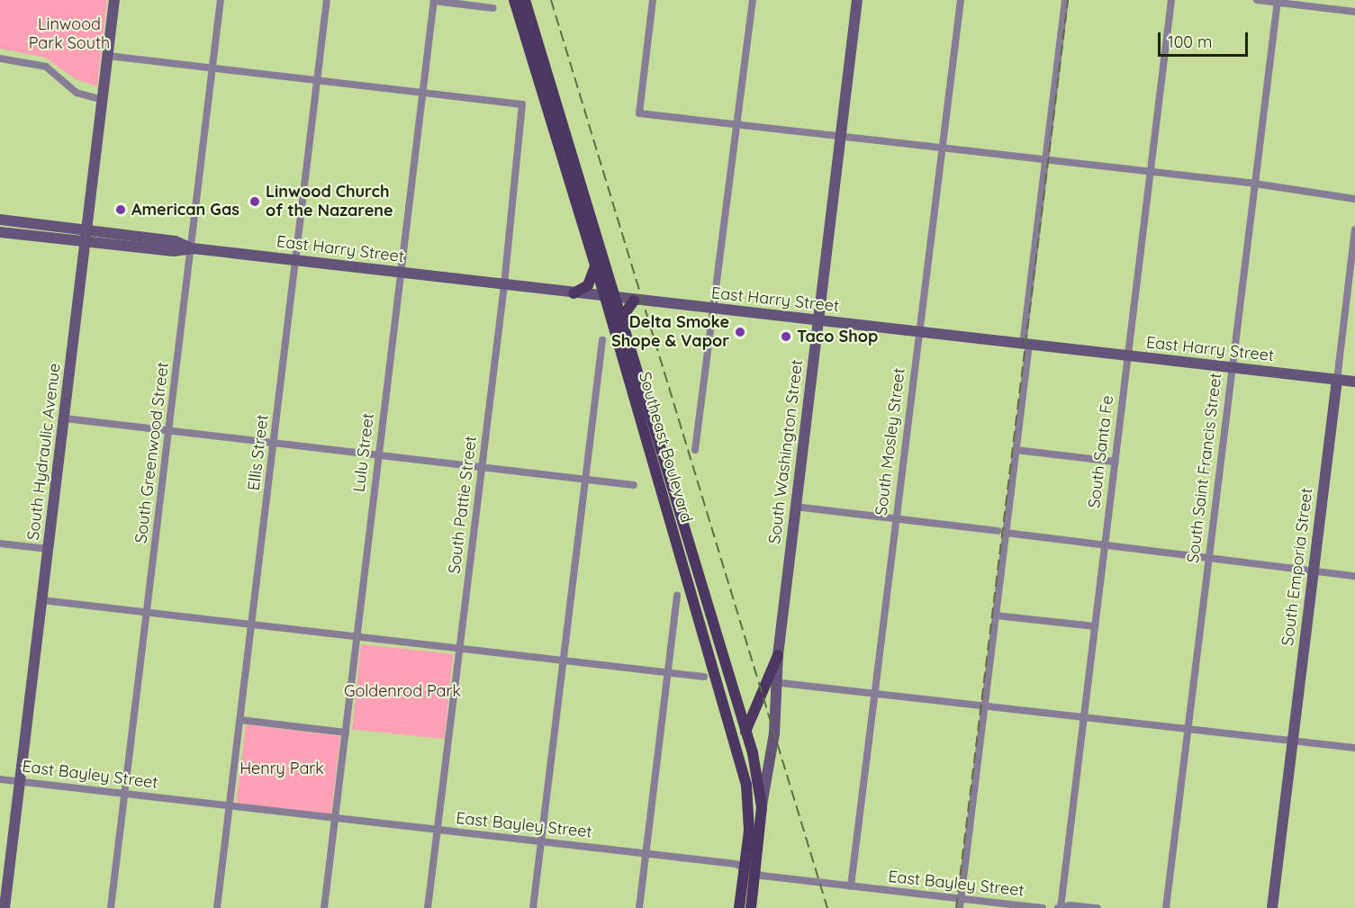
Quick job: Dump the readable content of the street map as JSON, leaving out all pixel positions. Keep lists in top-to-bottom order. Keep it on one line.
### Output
{"streets":{"main road":["Southeast Boulevard"],"street":["East Harry Street","South Mosley Street","South Hydraulic Avenue","South Washington Street","South Santa Fe","South Greenwood Street","Ellis Street","Lulu Street","South Saint Francis Street","South Pattie Street","South Emporia Street","East Bayley Street"]},"crossings":[["East Harry Street","South Mosley Street"],["East Harry Street","Southeast Boulevard"],["East Harry Street","South Hydraulic Avenue"],["East Harry Street","South Washington Street"],["East Harry Street","South Santa Fe"],["East Harry Street","South Greenwood Street"],["East Harry Street","Ellis Street"],["East Harry Street","Lulu Street"],["East Harry Street","South Saint Francis Street"],["East Harry Street","South Pattie Street"],["East Harry Street","South Emporia Street"],["South Mosley Street","East Bayley Street"],["Southeast Boulevard","East Bayley Street"],["South Hydraulic Avenue","East Bayley Street"],["South Greenwood Street","East Bayley Street"],["Ellis Street","East Bayley Street"],["Lulu Street","South Pattie Street"],["Lulu Street","East Bayley Street"],["South Pattie Street","East Bayley Street"]],"parks":["Linwood Park South","Goldenrod Park","Henry Park"],"places":["Linwood Church of the Nazarene","American Gas","Delta Smoke Shope & Vapor","Taco Shop"],"scale_bar":"100 m"}
